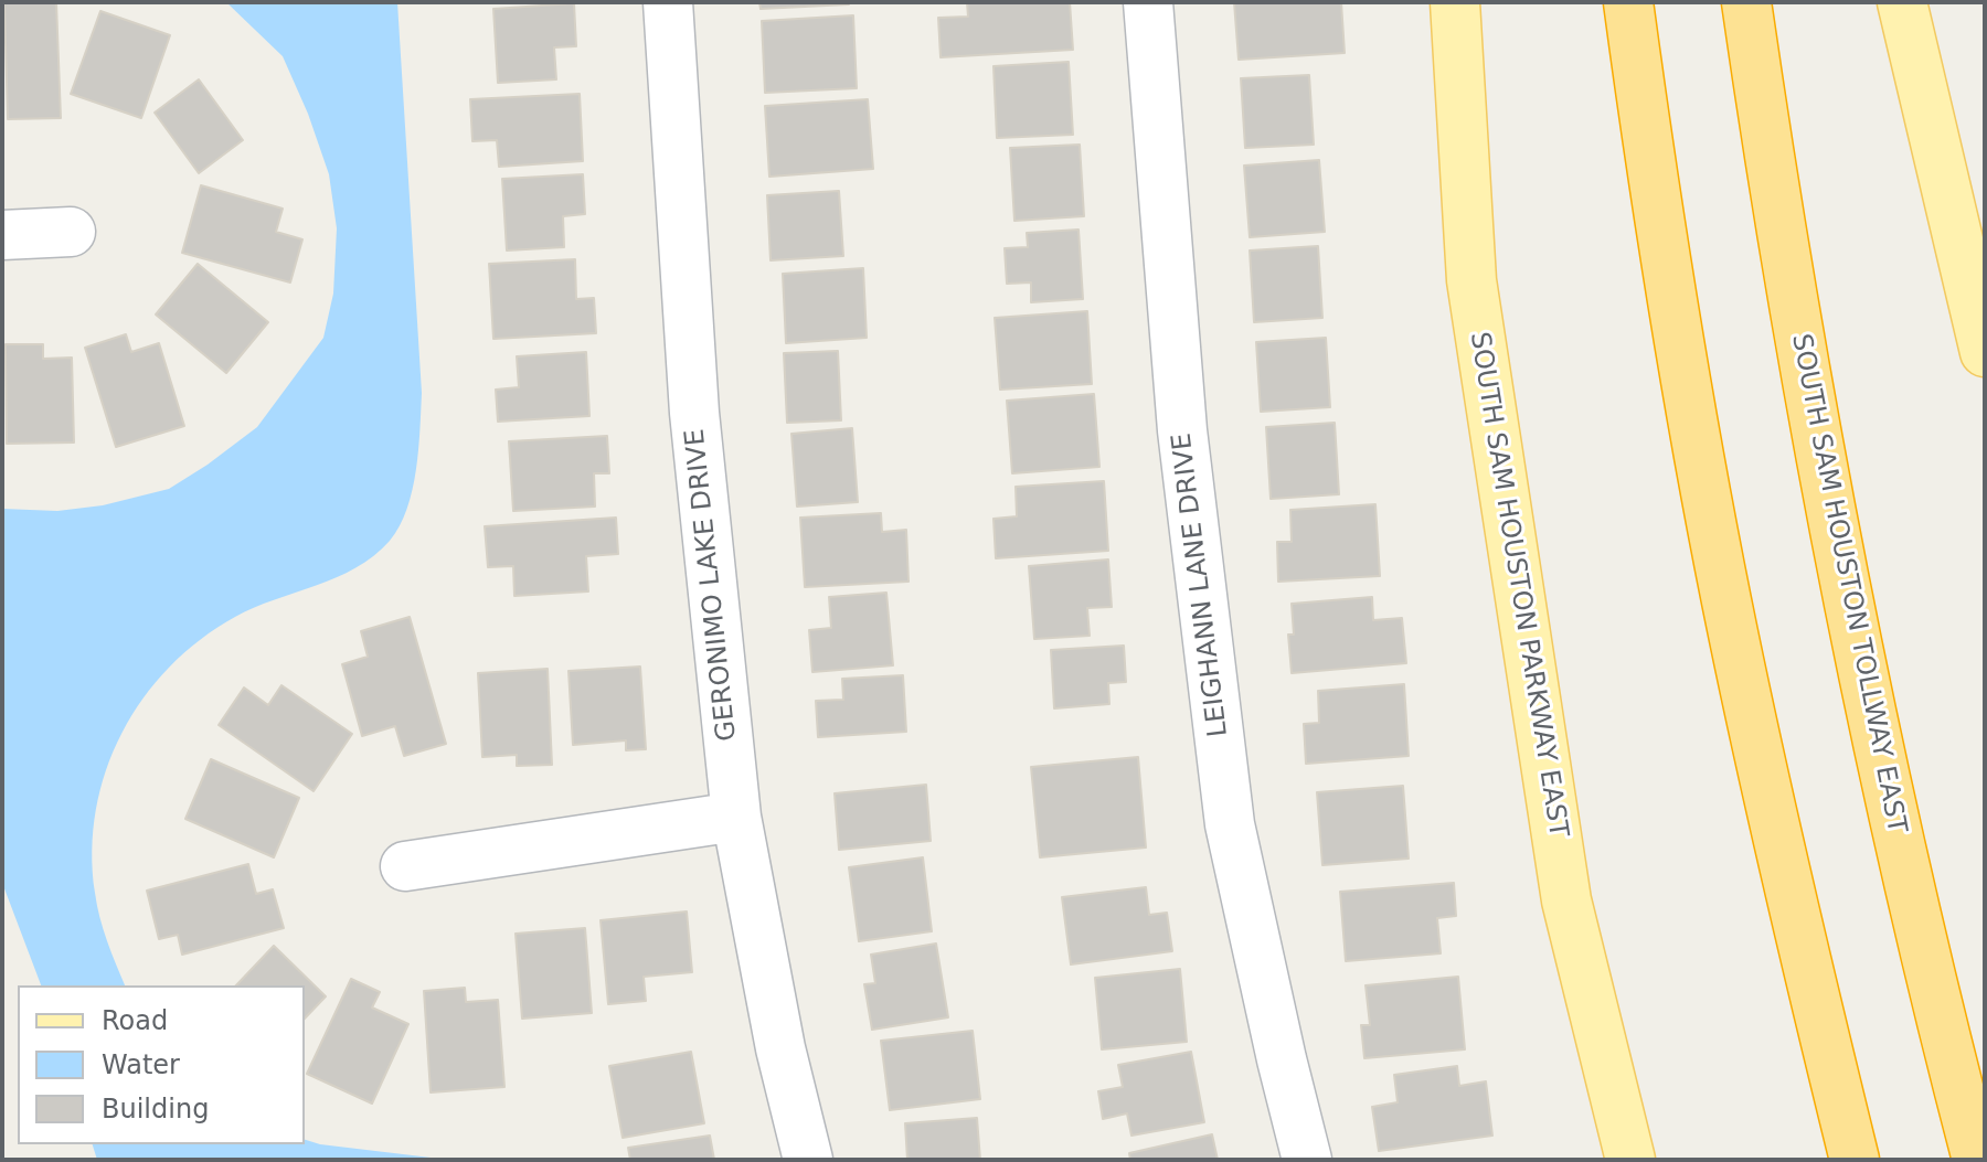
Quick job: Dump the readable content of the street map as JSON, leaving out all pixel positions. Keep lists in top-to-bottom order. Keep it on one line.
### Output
{"streets":{"highway":["SOUTH SAM HOUSTON TOLLWAY EAST"],"main road":["SOUTH SAM HOUSTON PARKWAY EAST"],"street":["GERONIMO LAKE DRIVE","LEIGHANN LANE DRIVE"]},"legend":["Road","Water","Building"]}
